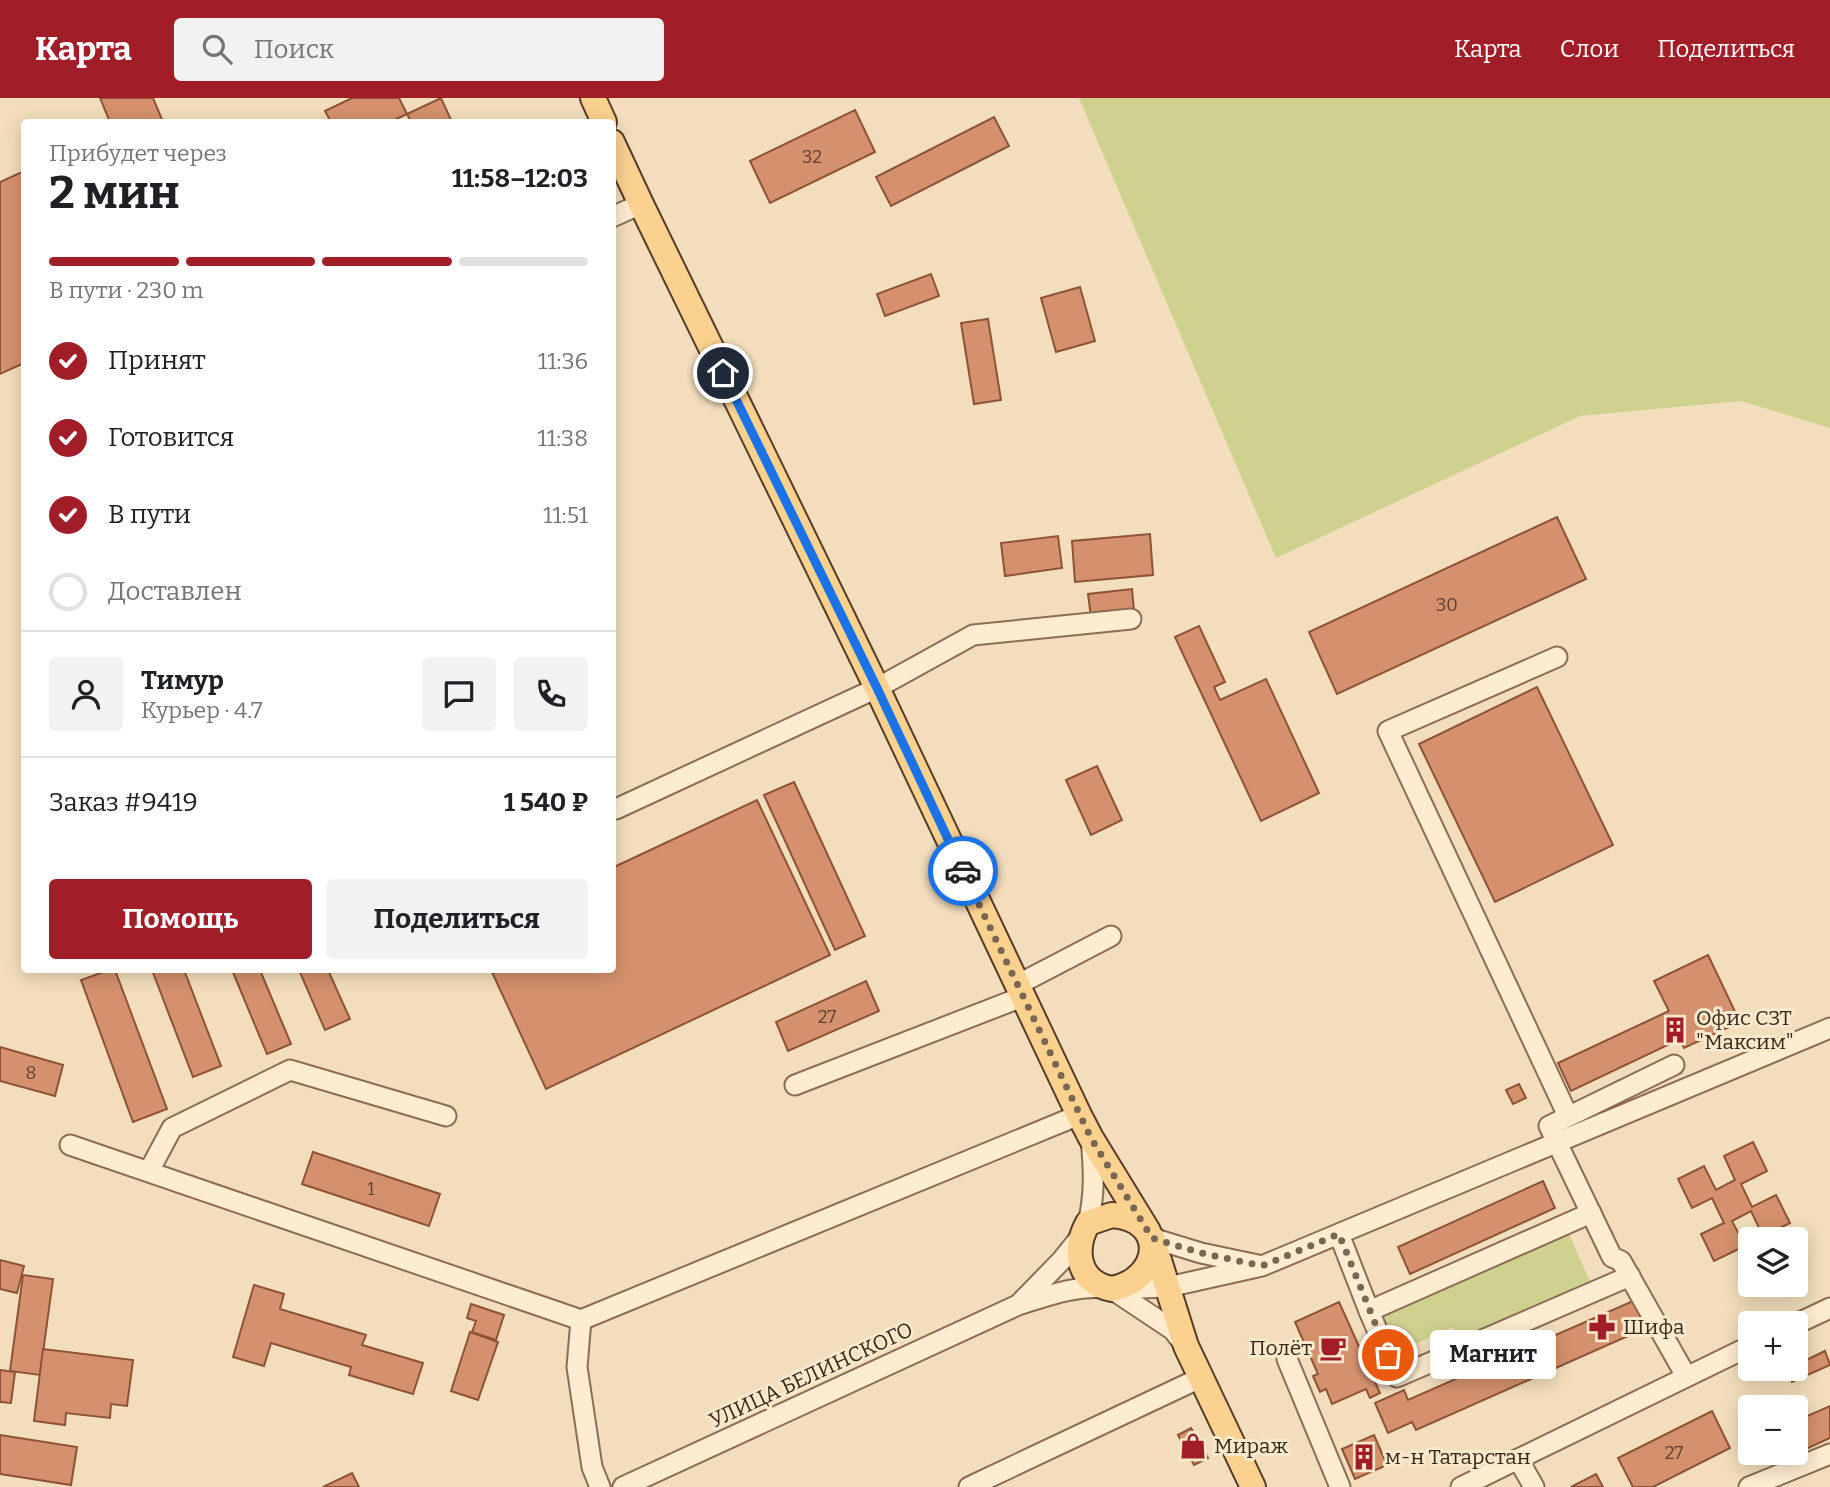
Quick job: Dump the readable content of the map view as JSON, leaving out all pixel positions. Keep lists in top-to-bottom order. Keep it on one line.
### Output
{"streets":{"street":["УЛИЦА БЕЛИНСКОГО"]},"places":{"building":["Офис СЗТ \"Максим\"","м-н Татарстан"],"pharmacy":["Шифа"],"cafe":["Полёт"],"other":["Магнит"],"shop":["Мираж"]},"house_numbers":["32","30","27","8","1","27"],"page":{"header":"Карта","search":"Поиск","nav":["Карта","Слои","Поделиться"],"heading":["2 мин","Прибудет через","11:58–12:03"],"panel":["Тимур","Курьер · 4.7","Заказ #9419","1 540 ₽"],"bar":"В пути · 230 m","list":[["Принят","11:36"],["Готовится","11:38"],["В пути","11:51"],"Доставлен"],"buttons":["Помощь","Поделиться"],"map_buttons":["+","−"],"bubble":"Магнит"}}
